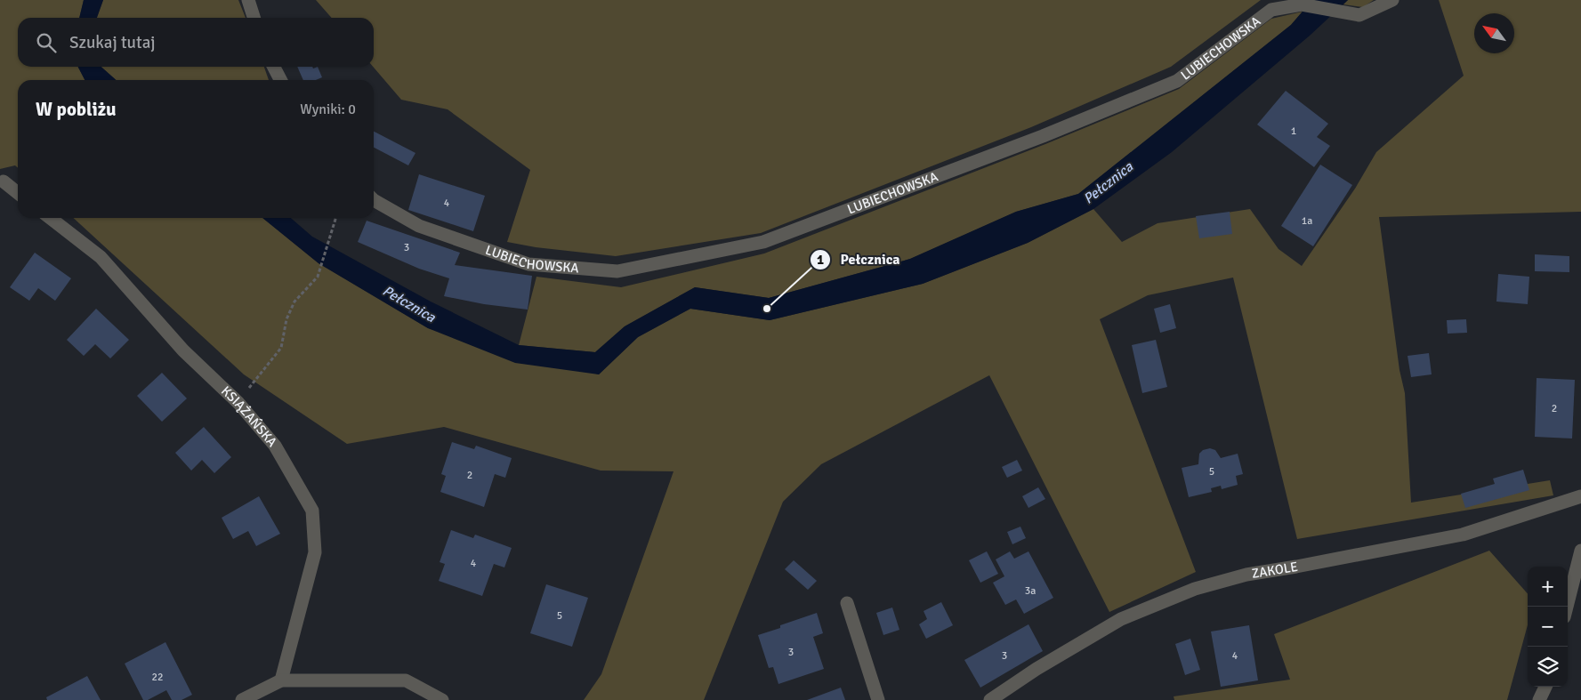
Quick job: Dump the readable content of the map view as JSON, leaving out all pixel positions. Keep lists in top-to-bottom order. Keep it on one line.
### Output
{"streets":{"street":["LUBIECHOWSKA","KSIĄŻAŃSKA","ZAKOLE"]},"water":["Pełcznica"],"places":["Pełcznica"],"house_numbers":["1","4","1a","3","2","5","2","4","3a","5","3","3","4","22"],"north":"top left","page":{"search":"Szukaj tutaj","heading":["W pobliżu","Wyniki: 0"],"map_buttons":["+","−"]}}
